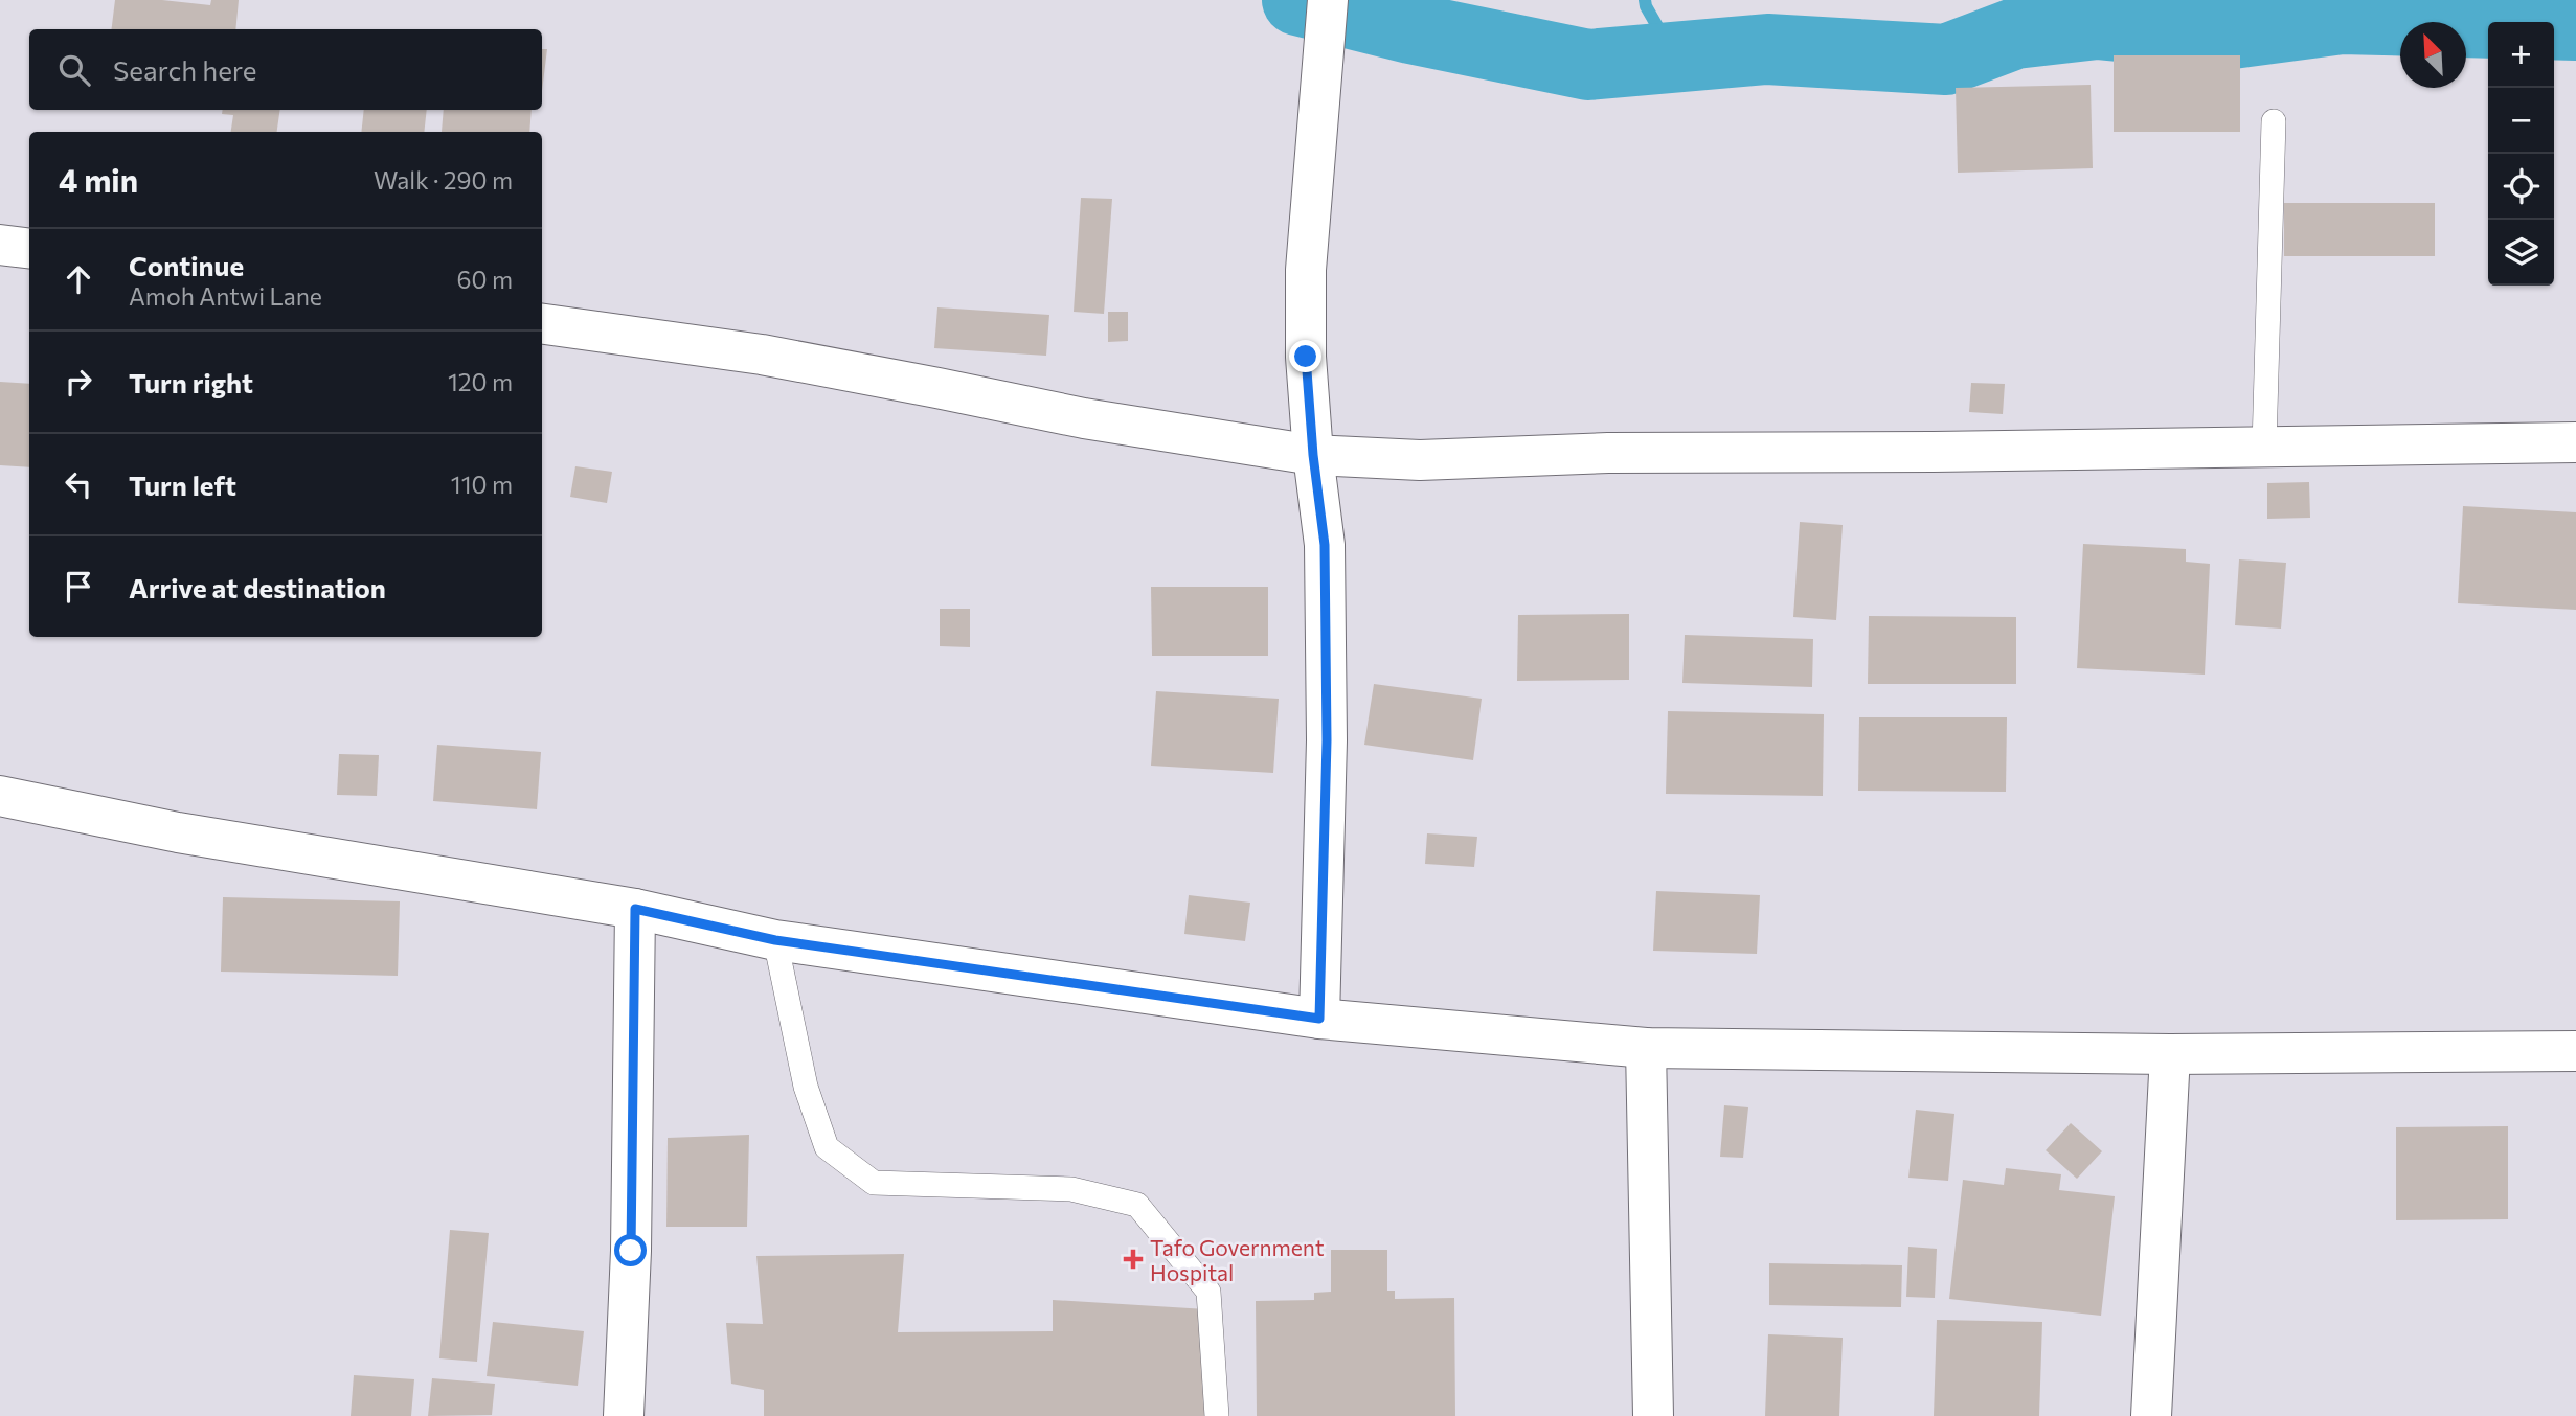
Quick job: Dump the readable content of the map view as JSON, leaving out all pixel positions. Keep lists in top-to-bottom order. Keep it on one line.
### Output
{"places":{"health":["Tafo Government Hospital"]},"north":"top left","page":{"map_buttons":["+","−"],"search":"Search here","heading":["4 min","Walk · 290 m"],"list":[["Continue","Amoh Antwi Lane","60 m"],["Turn right","120 m"],["Turn left","110 m"],"Arrive at destination"]}}
